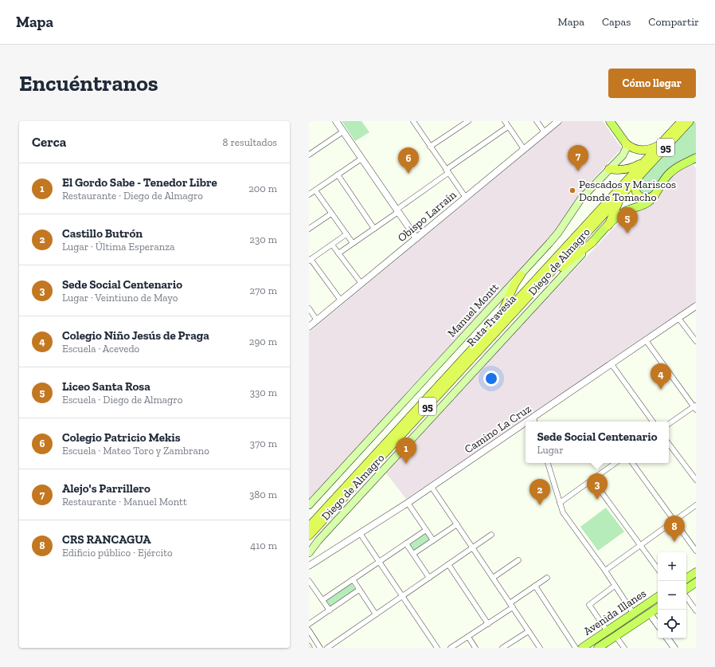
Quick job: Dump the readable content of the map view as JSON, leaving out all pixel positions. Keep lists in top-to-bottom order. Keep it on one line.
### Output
{"streets":{"highway":["95","Ruta Travesía"],"main road":["Diego de Almagro","Manuel Montt","Avenida Illanes"],"street":["Obispo Larraín","Camino La Cruz"]},"places":["Pescados y Mariscos Donde Tomacho"],"page":{"header":"Mapa","nav":["Mapa","Capas","Compartir"],"buttons":"Cómo llegar","title":"Encuéntranos","heading":["Cerca","8 resultados"],"pins":["7","6","5","4","1","3","2","8"],"list":[{"mark":"1","name":"El Gordo Sabe - Tenedor Libre","note":"Restaurante · Diego de Almagro","value":"200 m"},{"mark":"2","name":"Castillo Butrón","note":"Lugar · Última Esperanza","value":"230 m"},{"mark":"3","name":"Sede Social Centenario","note":"Lugar · Veintiuno de Mayo","value":"270 m"},{"mark":"4","name":"Colegio Niño Jesús de Praga","note":"Escuela · Acevedo","value":"290 m"},{"mark":"5","name":"Liceo Santa Rosa","note":"Escuela · Diego de Almagro","value":"330 m"},{"mark":"6","name":"Colegio Patricio Mekis","note":"Escuela · Mateo Toro y Zambrano","value":"370 m"},{"mark":"7","name":"Alejo's Parrillero","note":"Restaurante · Manuel Montt","value":"380 m"},{"mark":"8","name":"CRS RANCAGUA","note":"Edificio público · Ejército","value":"410 m"}],"popup":["Sede Social Centenario","Lugar"],"map_buttons":["+","−"]}}
